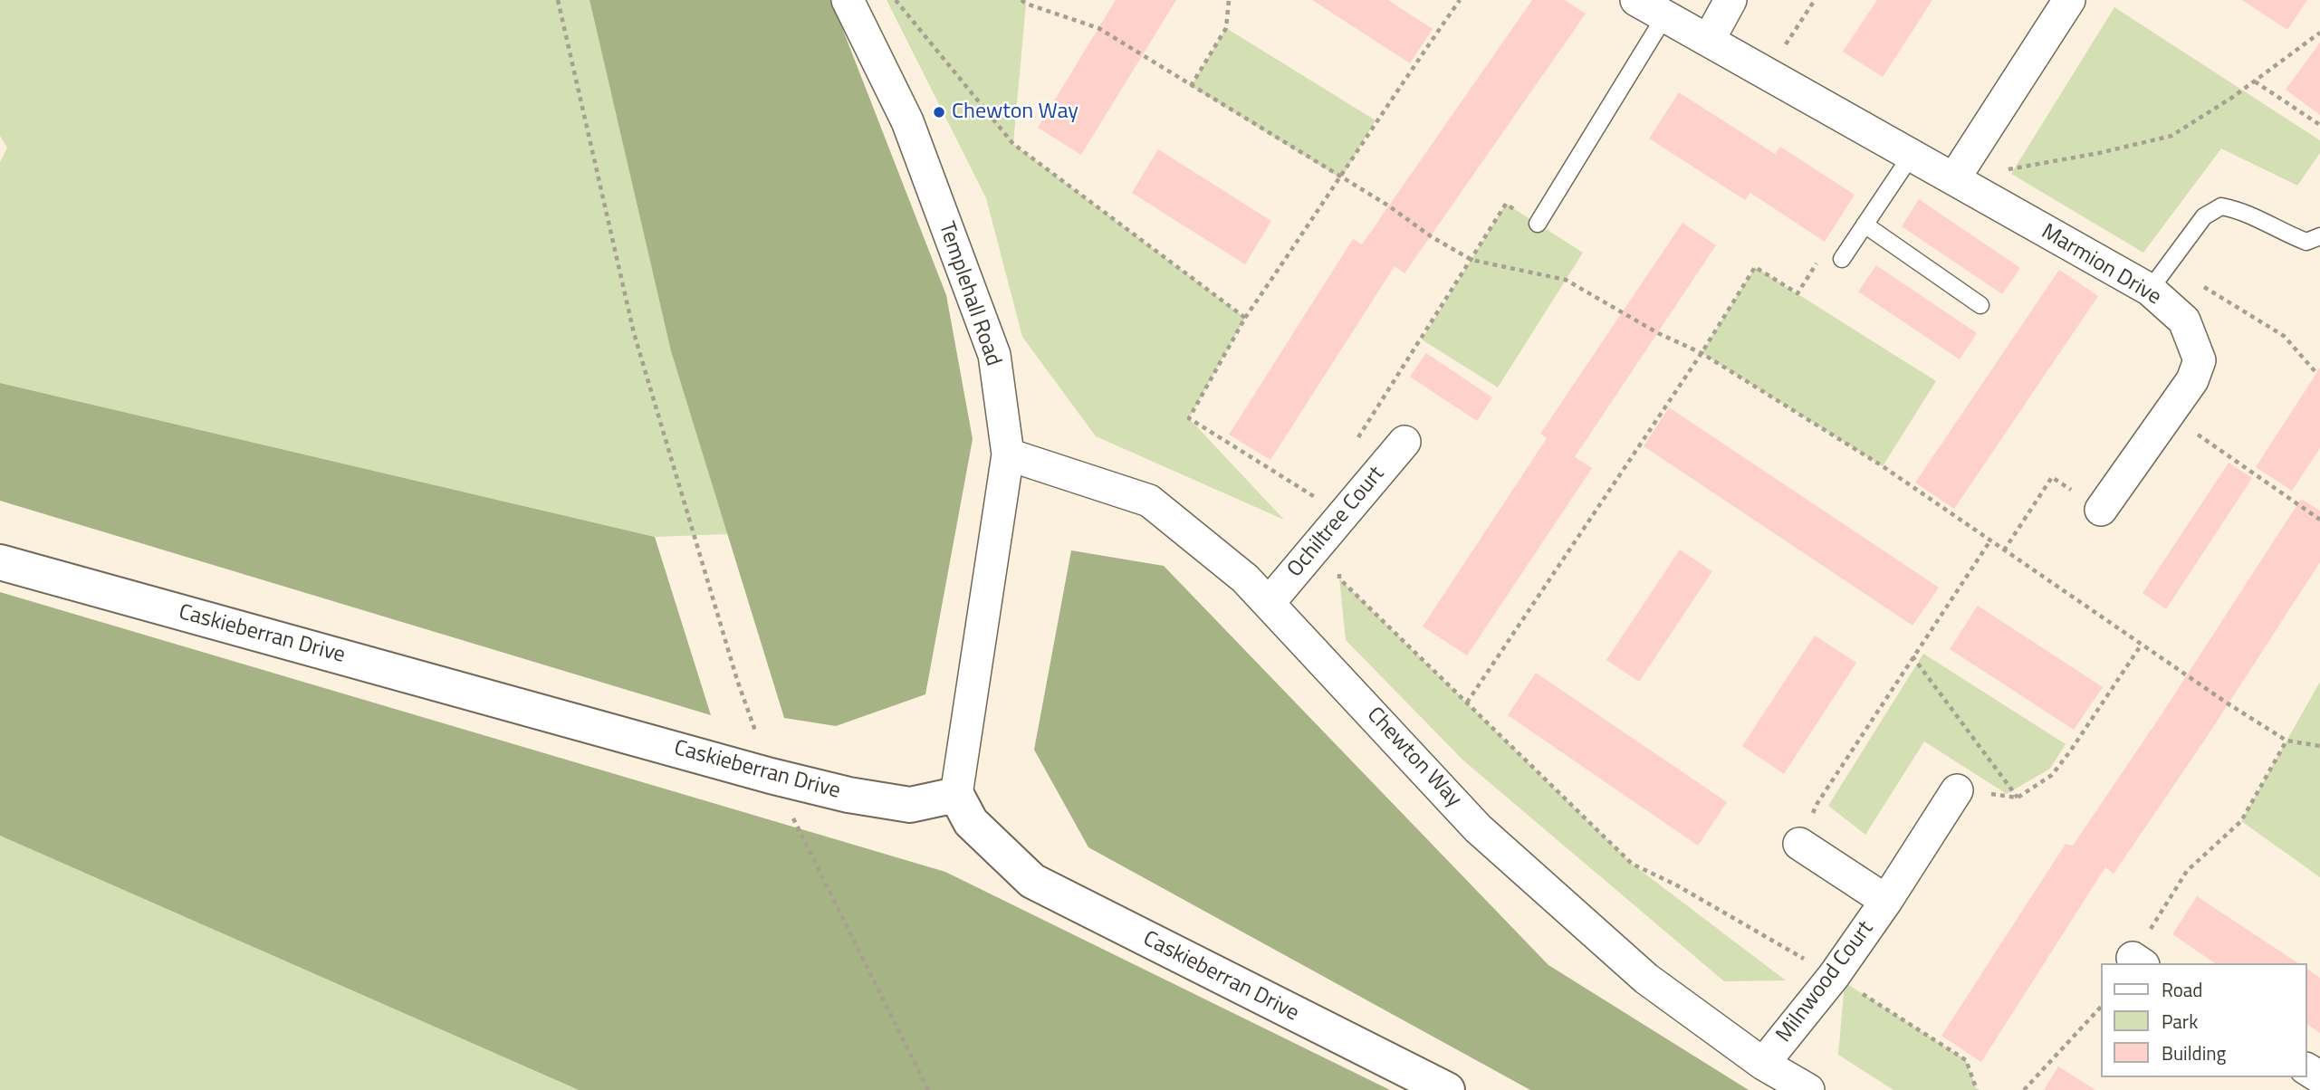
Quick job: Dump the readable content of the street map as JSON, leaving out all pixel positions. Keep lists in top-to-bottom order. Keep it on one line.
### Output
{"streets":{"street":["Marmion Drive","Templehall Road","Ochiltree Court","Caskieberran Drive","Chewton Way","Milnwood Court"]},"crossings":[["Templehall Road","Caskieberran Drive"],["Templehall Road","Chewton Way"],["Ochiltree Court","Chewton Way"],["Chewton Way","Milnwood Court"]],"places":["Chewton Way"],"legend":["Road","Park","Building"]}
